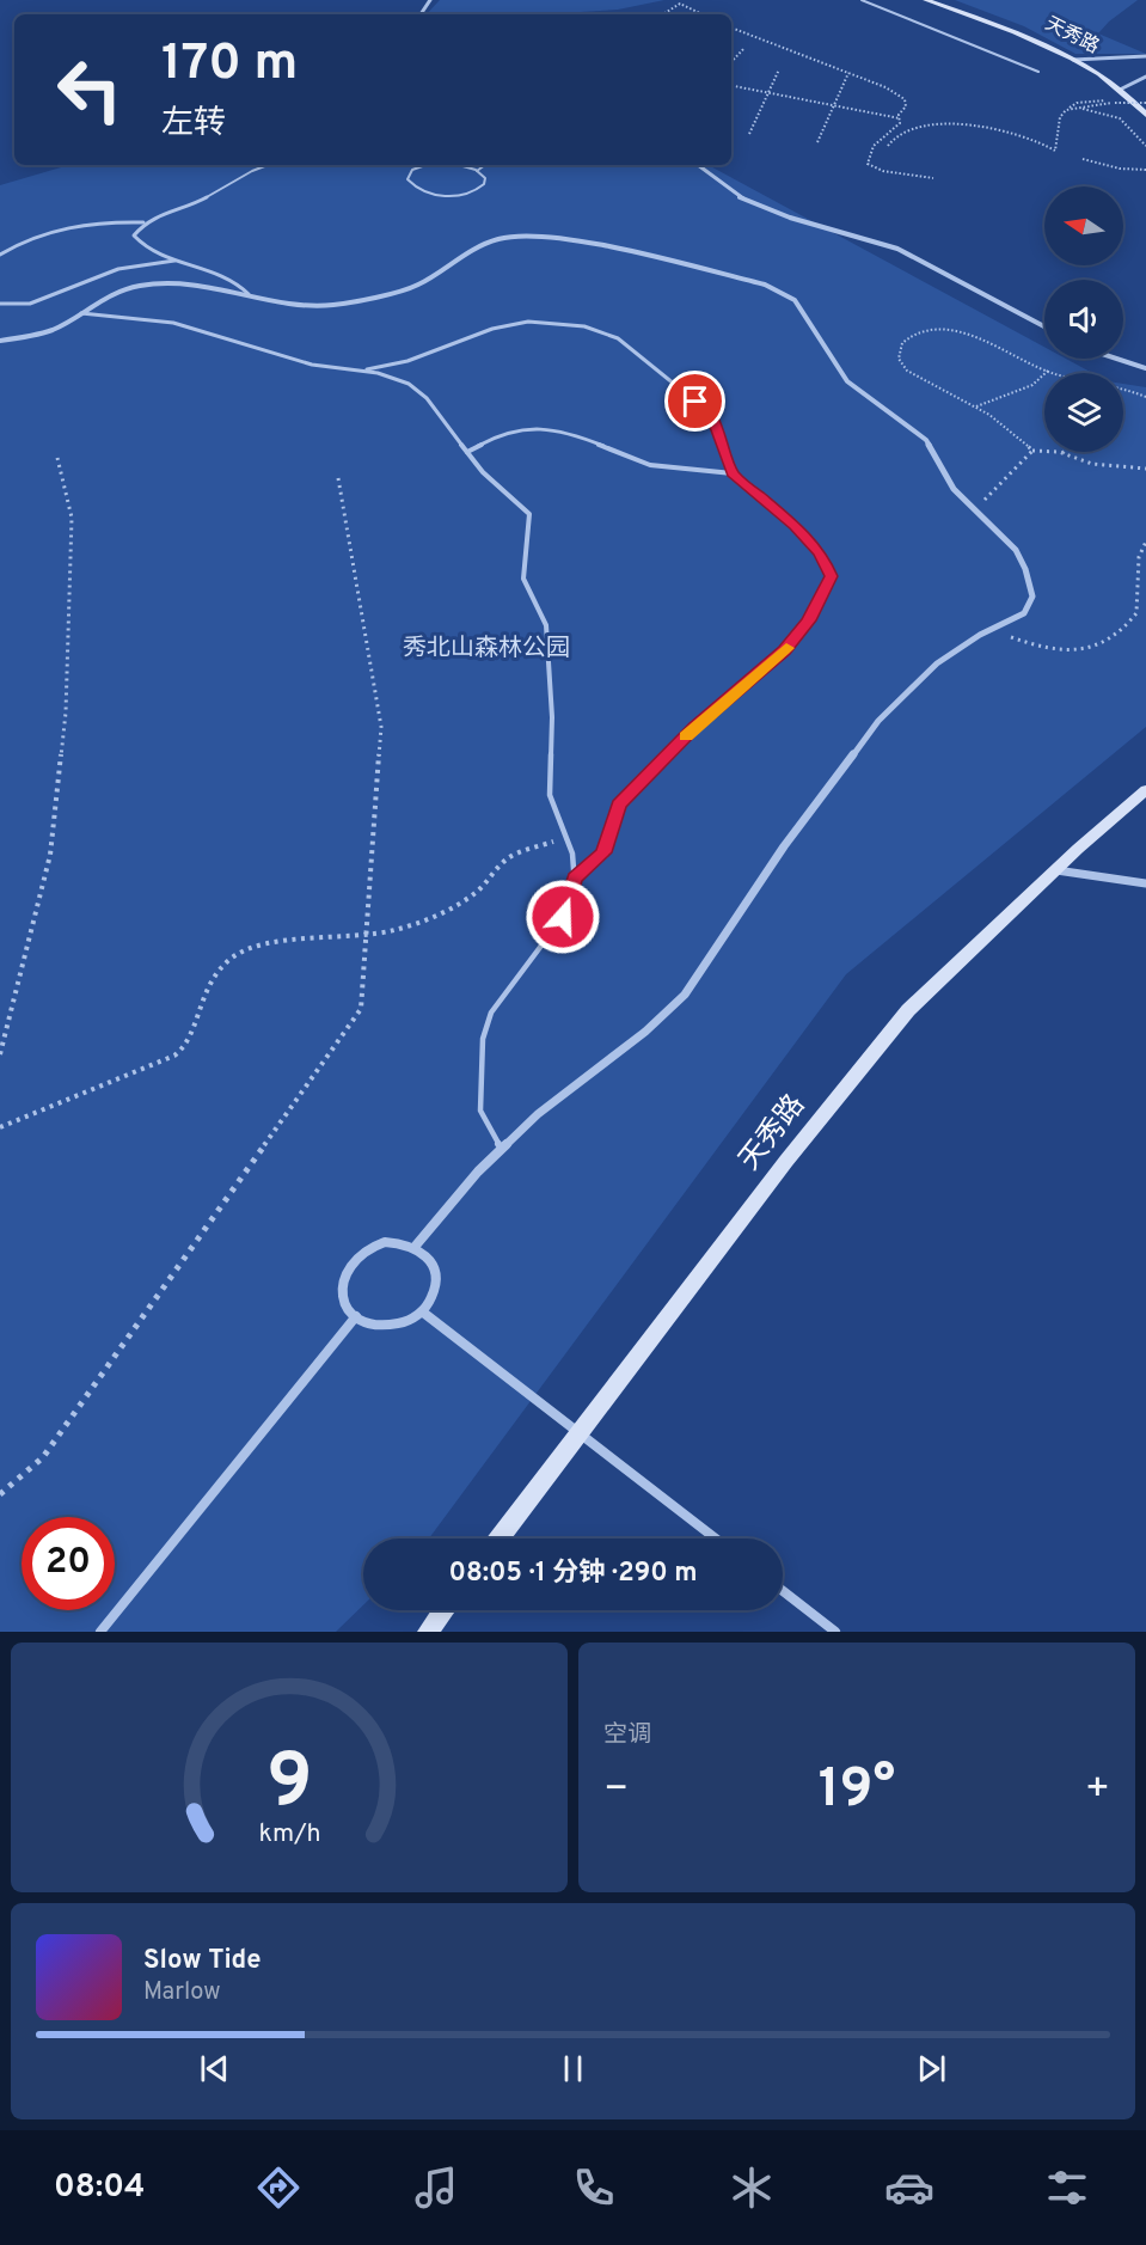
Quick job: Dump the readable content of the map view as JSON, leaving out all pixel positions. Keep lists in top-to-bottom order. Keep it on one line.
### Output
{"streets":{"main road":["天秀路"]},"parks":["秀北山森林公园"],"north":"left","page":{"turn":["170 m","左转"],"limit":"20","trip":"08:05 · 1 分钟 · 290 m","tile":"空调","heat":["−","19°","+"],"song":["Slow Tide","Marlow"],"tabs":"08:04","gauge":["9","km/h"]}}
